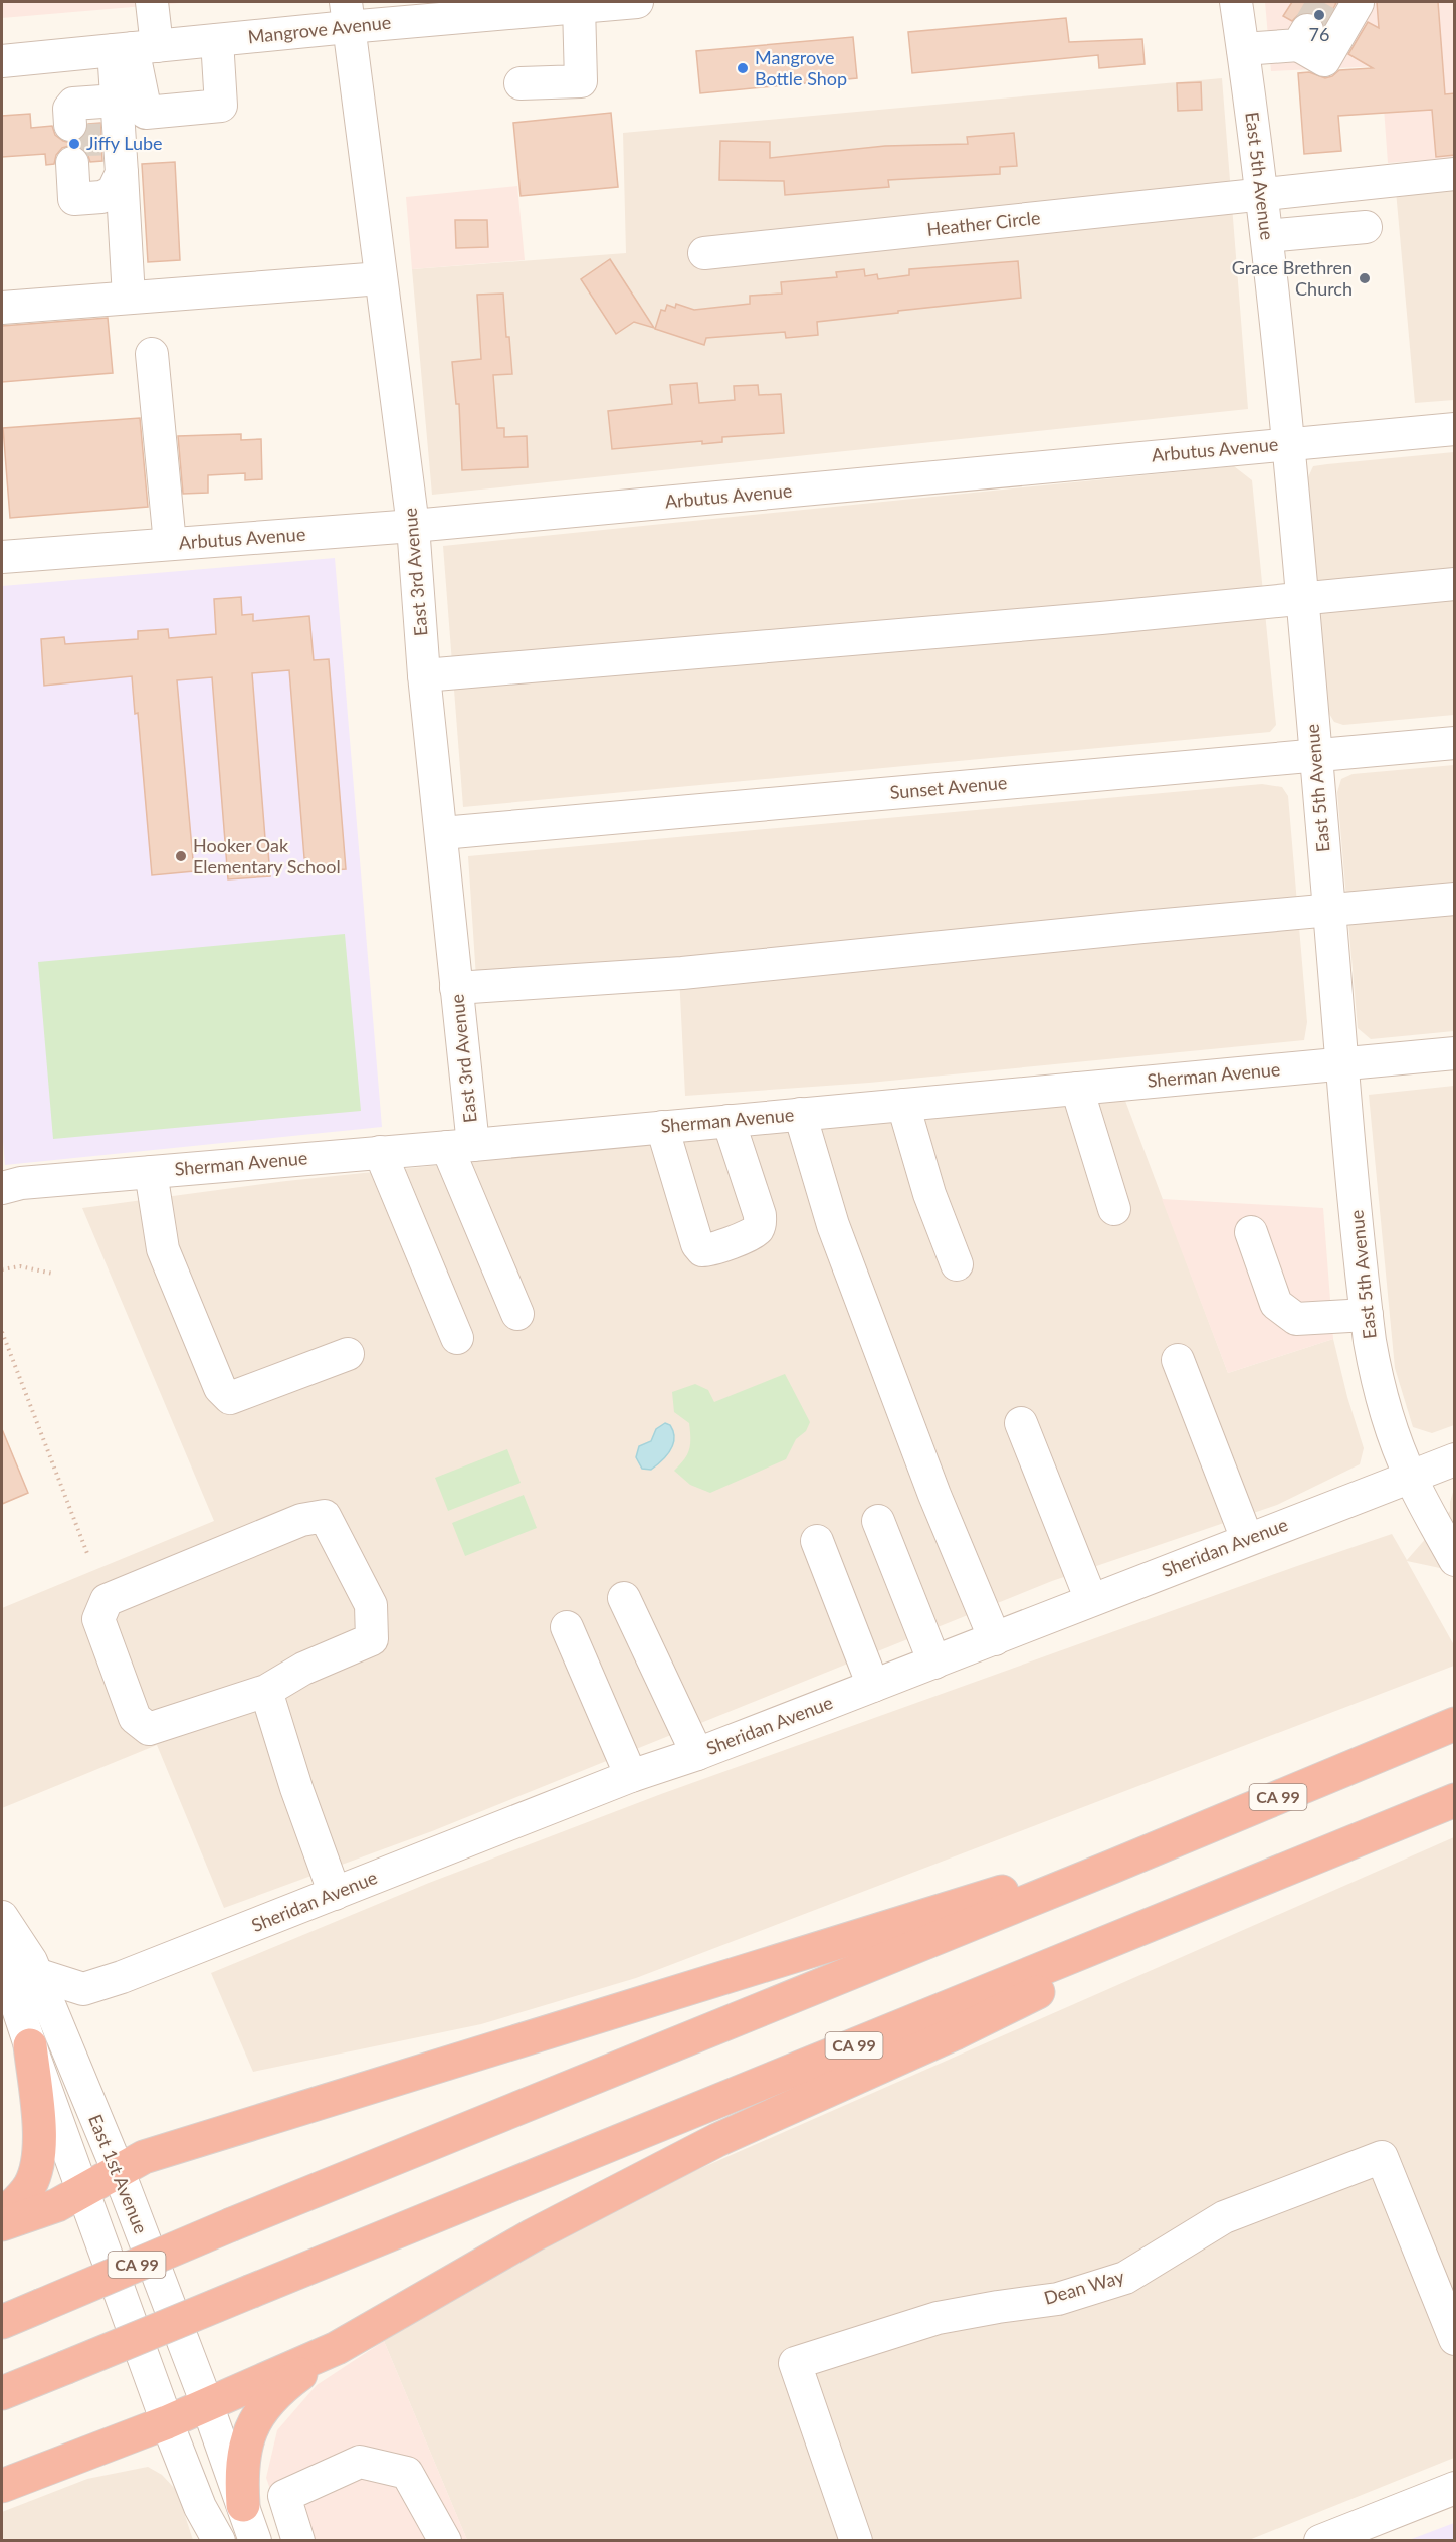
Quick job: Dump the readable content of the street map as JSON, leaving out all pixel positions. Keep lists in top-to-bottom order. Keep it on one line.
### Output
{"streets":{"highway":["CA 99"],"street":["Mangrove Avenue","East 5th Avenue","Heather Circle","Arbutus Avenue","East 3rd Avenue","Sunset Avenue","Sherman Avenue","Sheridan Avenue","East 1st Avenue","Dean Way"]},"crossings":[["Mangrove Avenue","East 3rd Avenue"],["East 5th Avenue","Heather Circle"],["East 5th Avenue","Arbutus Avenue"],["East 5th Avenue","Sunset Avenue"],["East 5th Avenue","Sherman Avenue"],["East 5th Avenue","Sheridan Avenue"],["Arbutus Avenue","East 3rd Avenue"],["East 3rd Avenue","Sunset Avenue"],["East 3rd Avenue","Sherman Avenue"]],"places":["76","Mangrove Bottle Shop","Jiffy Lube","Grace Brethren Church","Hooker Oak Elementary School"]}
